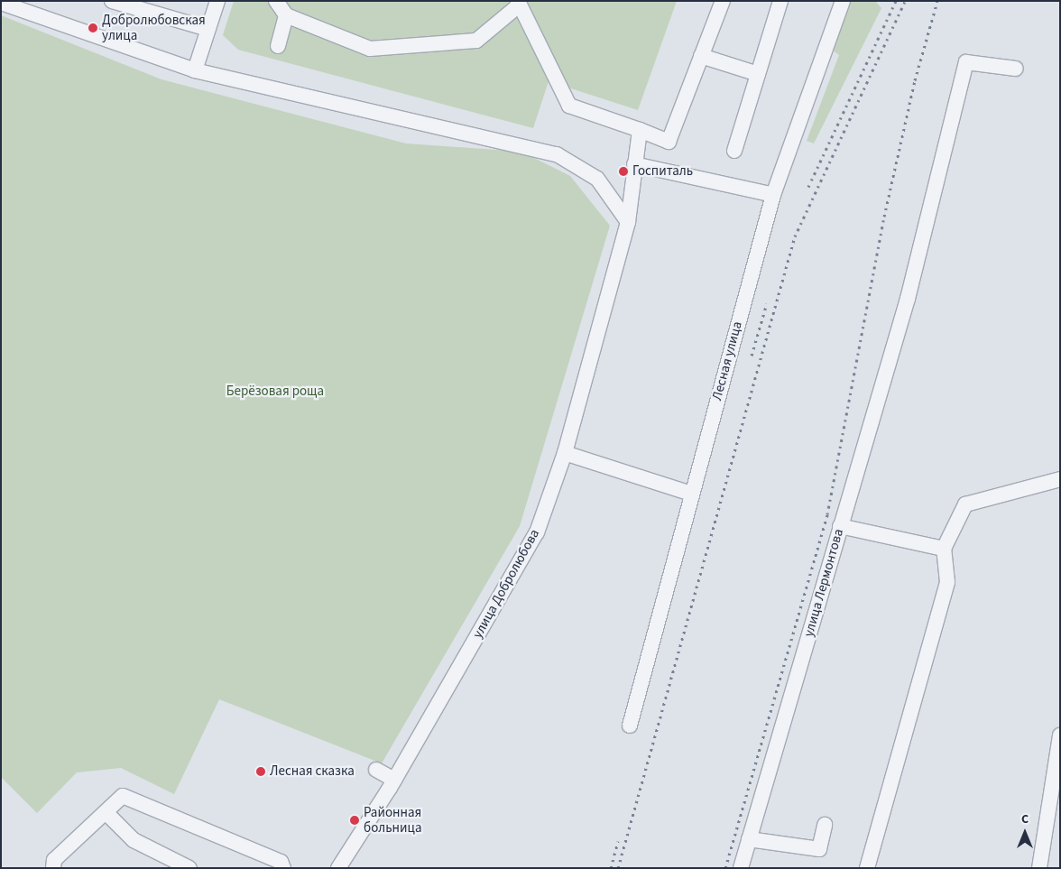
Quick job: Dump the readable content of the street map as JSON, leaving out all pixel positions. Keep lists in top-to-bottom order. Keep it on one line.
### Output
{"streets":{"street":["Лесная улица","улица Лермонтова","улица Добролюбова"]},"parks":["Берёзовая роща"],"places":["Добролюбовская улица","Госпиталь","Лесная сказка","Районная больница"],"north":"top"}
